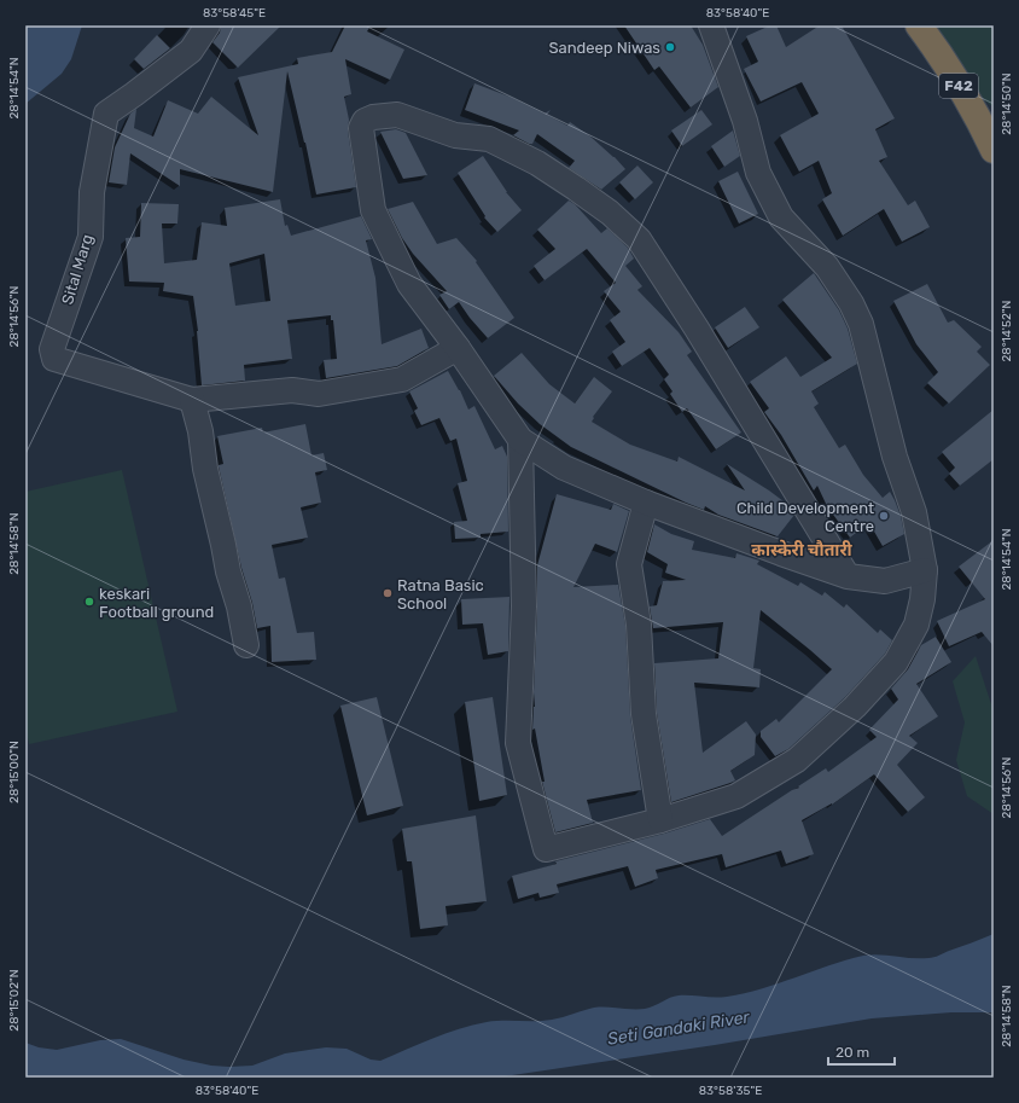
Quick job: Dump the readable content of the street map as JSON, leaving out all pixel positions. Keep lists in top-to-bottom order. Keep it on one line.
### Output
{"streets":{"highway":["F42"],"street":["Sital Marg"]},"districts":["कास्केरी चौतारी"],"water":["Seti Gandaki River"],"places":["Sandeep Niwas","Child Development Centre","Ratna Basic School","keskari Football ground"],"scale_bar":"20 m","coordinates":["83°58'45\"E","83°58'40\"E","28°14'54\"N","28°14'50\"N","28°14'56\"N","28°14'52\"N","28°14'58\"N","28°15'00\"N","28°15'02\"N","83°58'35\"E"]}
